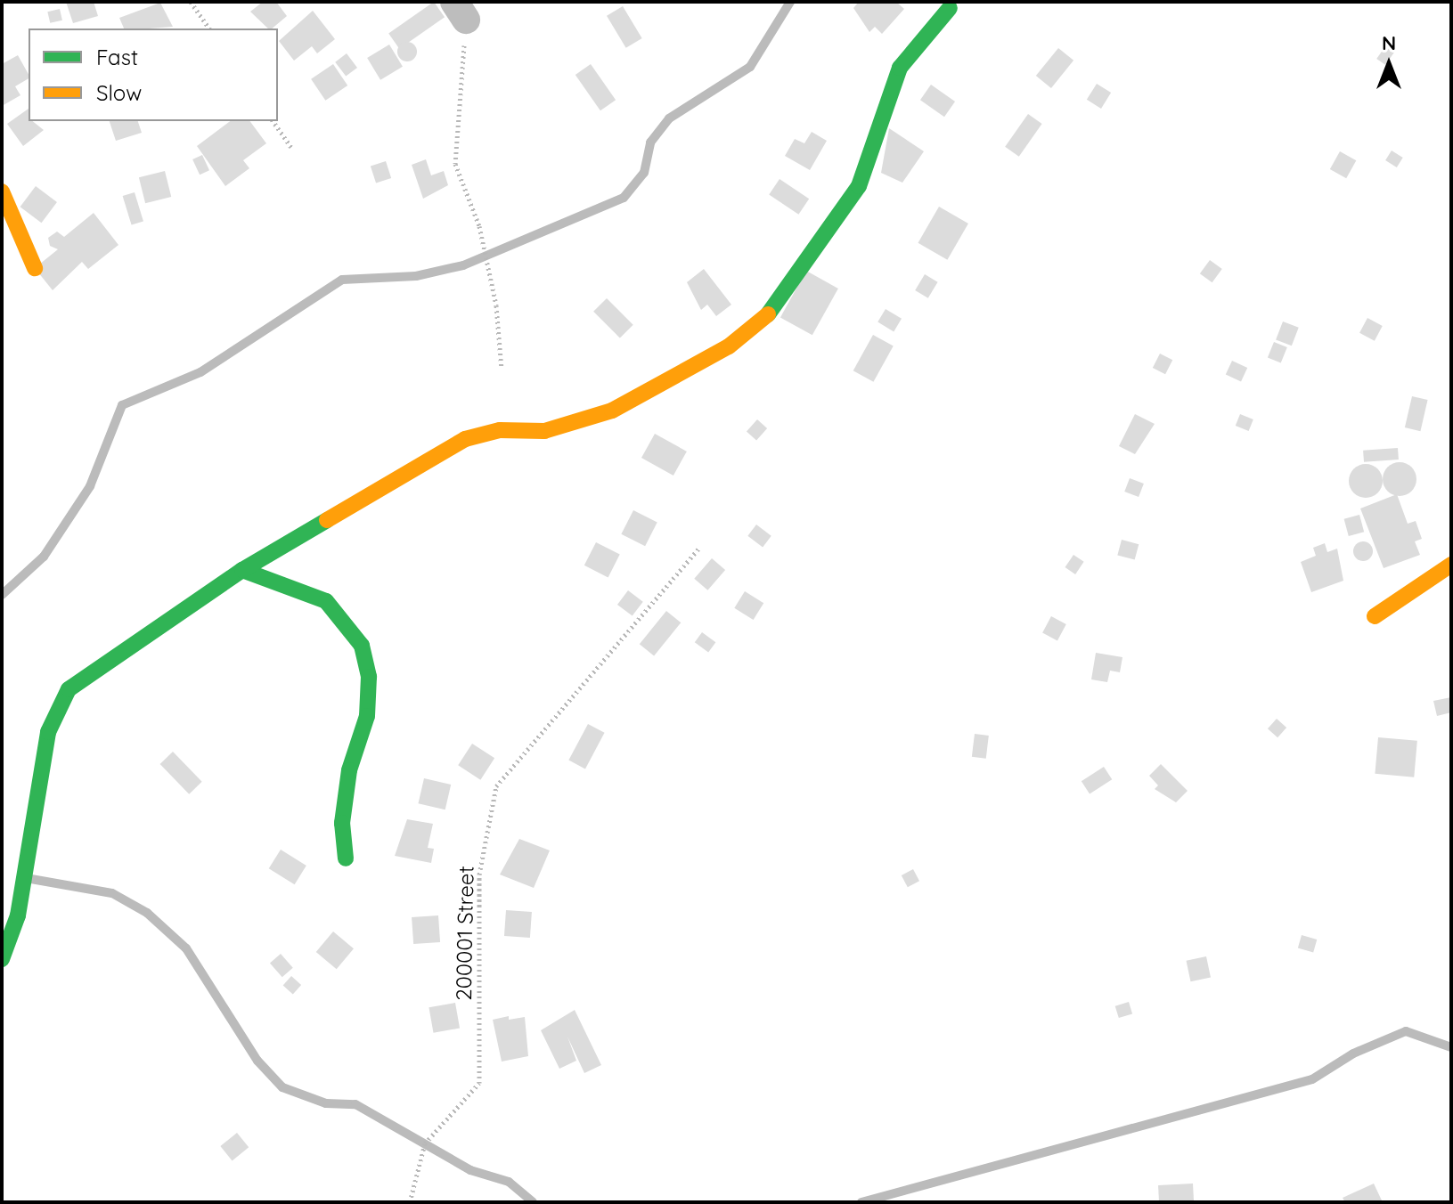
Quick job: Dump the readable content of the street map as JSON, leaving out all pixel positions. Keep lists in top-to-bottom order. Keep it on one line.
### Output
{"streets":{"path":["200001 Street"]},"legend":["Fast","Slow"],"north":"top"}
